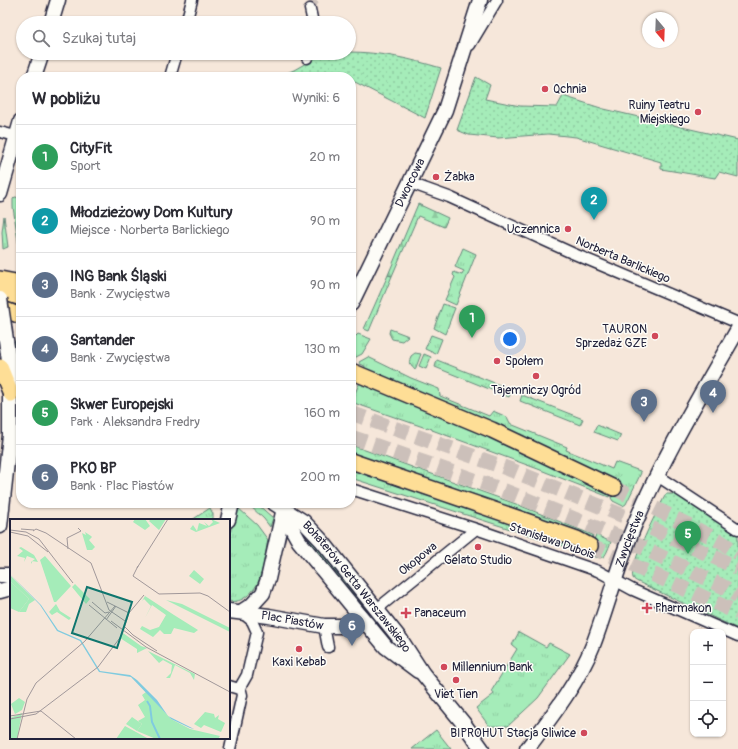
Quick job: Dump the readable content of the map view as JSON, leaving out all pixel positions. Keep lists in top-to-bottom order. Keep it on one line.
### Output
{"streets":{"main road":["Dworcowa","Zwycięstwa","Bohaterów Getta Warszawskiego","Plac Piastów"],"street":["Norberta Barlickiego","Stanisława Dubois","Okopowa"]},"crossings":[["Dworcowa","Norberta Barlickiego"],["Zwycięstwa","Stanisława Dubois"],["Stanisława Dubois","Okopowa"],["Okopowa","Bohaterów Getta Warszawskiego"],["Bohaterów Getta Warszawskiego","Plac Piastów"]],"places":{"other":["Qchnia","Ruiny Teatru Miejskiego","Żabka","Uczennica","TAURON Sprzedaż GZE","Społem","Tajemniczy Ogród","Gelato Studio","Kaxi Kebab","Millennium Bank","Viet Tien","BIPROHUT Stacja Gliwice"],"health":["Pharmakon","Panaceum"]},"north":"bottom","page":{"search":"Szukaj tutaj","heading":["W pobliżu","Wyniki: 6"],"list":[{"mark":"1","name":"CityFit","note":"Sport","value":"20 m"},{"mark":"2","name":"Młodzieżowy Dom Kultury","note":"Miejsce · Norberta Barlickiego","value":"90 m"},{"mark":"3","name":"ING Bank Śląski","note":"Bank · Zwycięstwa","value":"90 m"},{"mark":"4","name":"Santander","note":"Bank · Zwycięstwa","value":"130 m"},{"mark":"5","name":"Skwer Europejski","note":"Park · Aleksandra Fredry","value":"160 m"},{"mark":"6","name":"PKO BP","note":"Bank · Plac Piastów","value":"200 m"}],"pins":["2","1","4","3","5","6"],"map_buttons":["+","−"]}}
